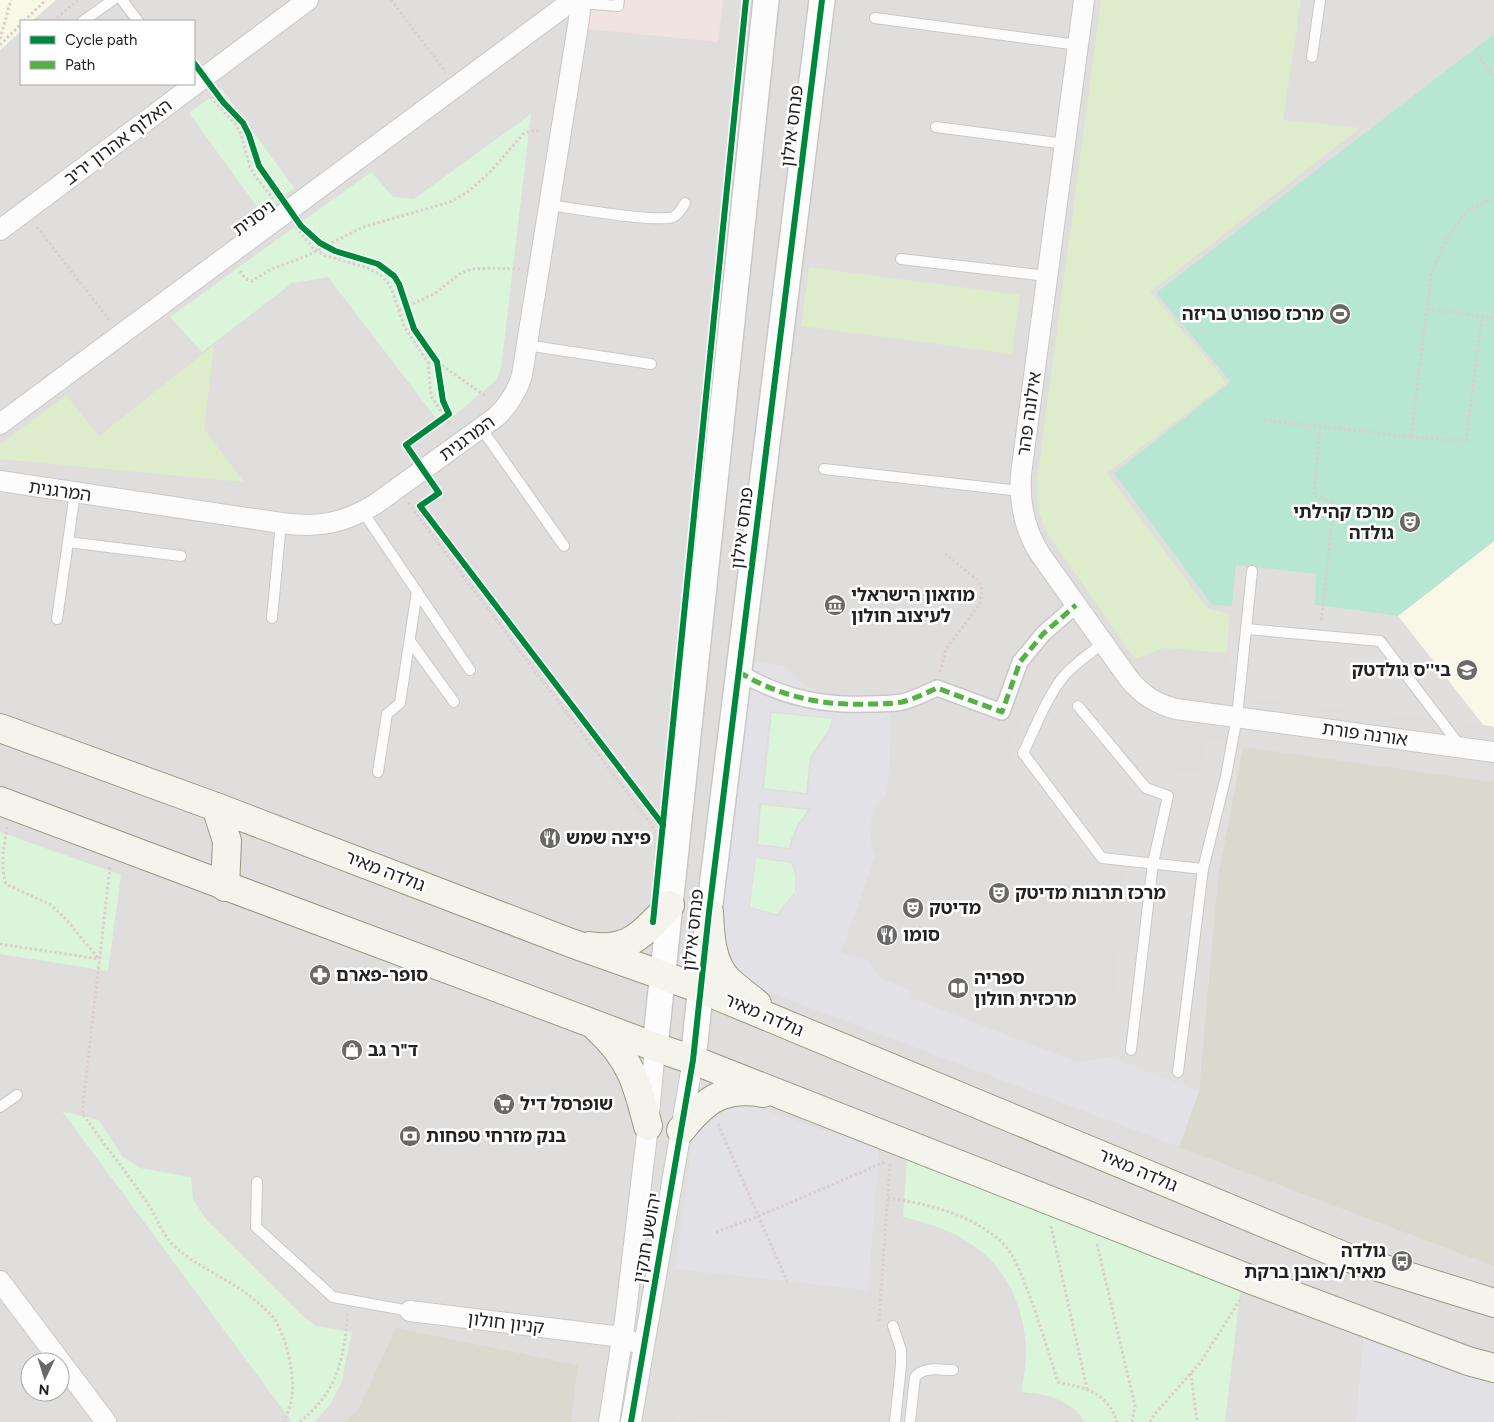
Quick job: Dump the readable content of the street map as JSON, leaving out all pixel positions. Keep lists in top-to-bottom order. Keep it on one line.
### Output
{"streets":{"main road":["גולדה מאיר"],"street":["פנחס אילון","האלוף אהרון יריב","ניסנית","אילונה פהר","המרגנית","אורנה פורת","יהושע חנקין","קניון חולון"]},"crossings":[["פנחס אילון","גולדה מאיר"],["פנחס אילון","יהושע חנקין"],["ניסנית","המרגנית"],["אילונה פהר","אורנה פורת"],["גולדה מאיר","יהושע חנקין"],["יהושע חנקין","קניון חולון"]],"places":{"sports":["מרכז ספורט בריזה"],"theatre":["מרכז קהילתי גולדה","מרכז תרבות מדיטק","מדיטק"],"museum":["מוזאון הישראלי לעיצוב חולון"],"school or university":["בי''ס גולדטק"],"restaurant":["פיצה שמש","סומו"],"pharmacy":["סופר-פארם"],"library":["ספריה מרכזית חולון"],"shop":["ד\"ר גב"],"supermarket":["שופרסל דיל"],"bank":["בנק מזרחי טפחות"],"bus stop":["גולדה מאיר/ראובן ברקת"]},"legend":["Cycle path","Path"],"north":"bottom"}
